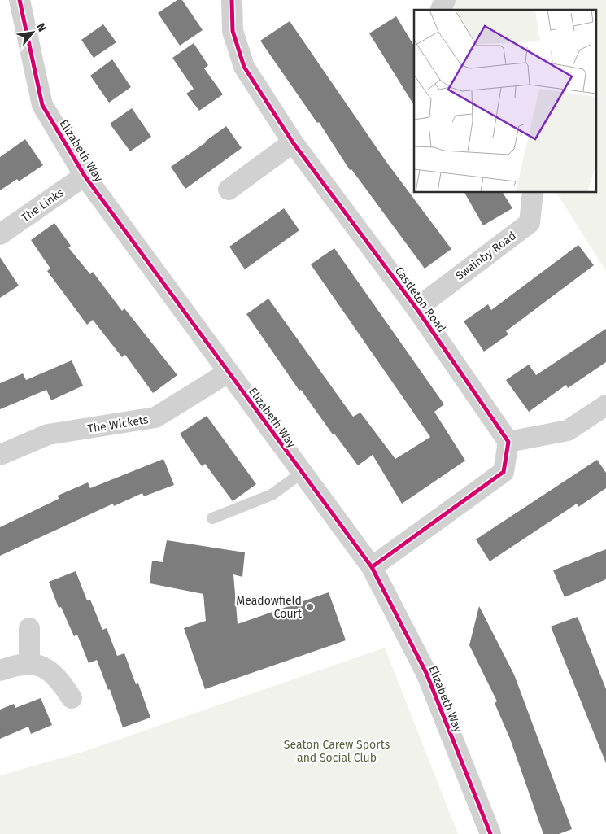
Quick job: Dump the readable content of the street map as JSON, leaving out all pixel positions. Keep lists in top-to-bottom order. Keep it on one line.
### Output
{"streets":{"street":["Elizabeth Way","The Links","Swainby Road","Castleton Road","The Wickets"]},"crossings":[["Elizabeth Way","The Links"],["Elizabeth Way","The Wickets"],["Swainby Road","Castleton Road"]],"parks":["Seaton Carew Sports and Social Club"],"places":["Meadowfield Court"],"north":"top right"}
